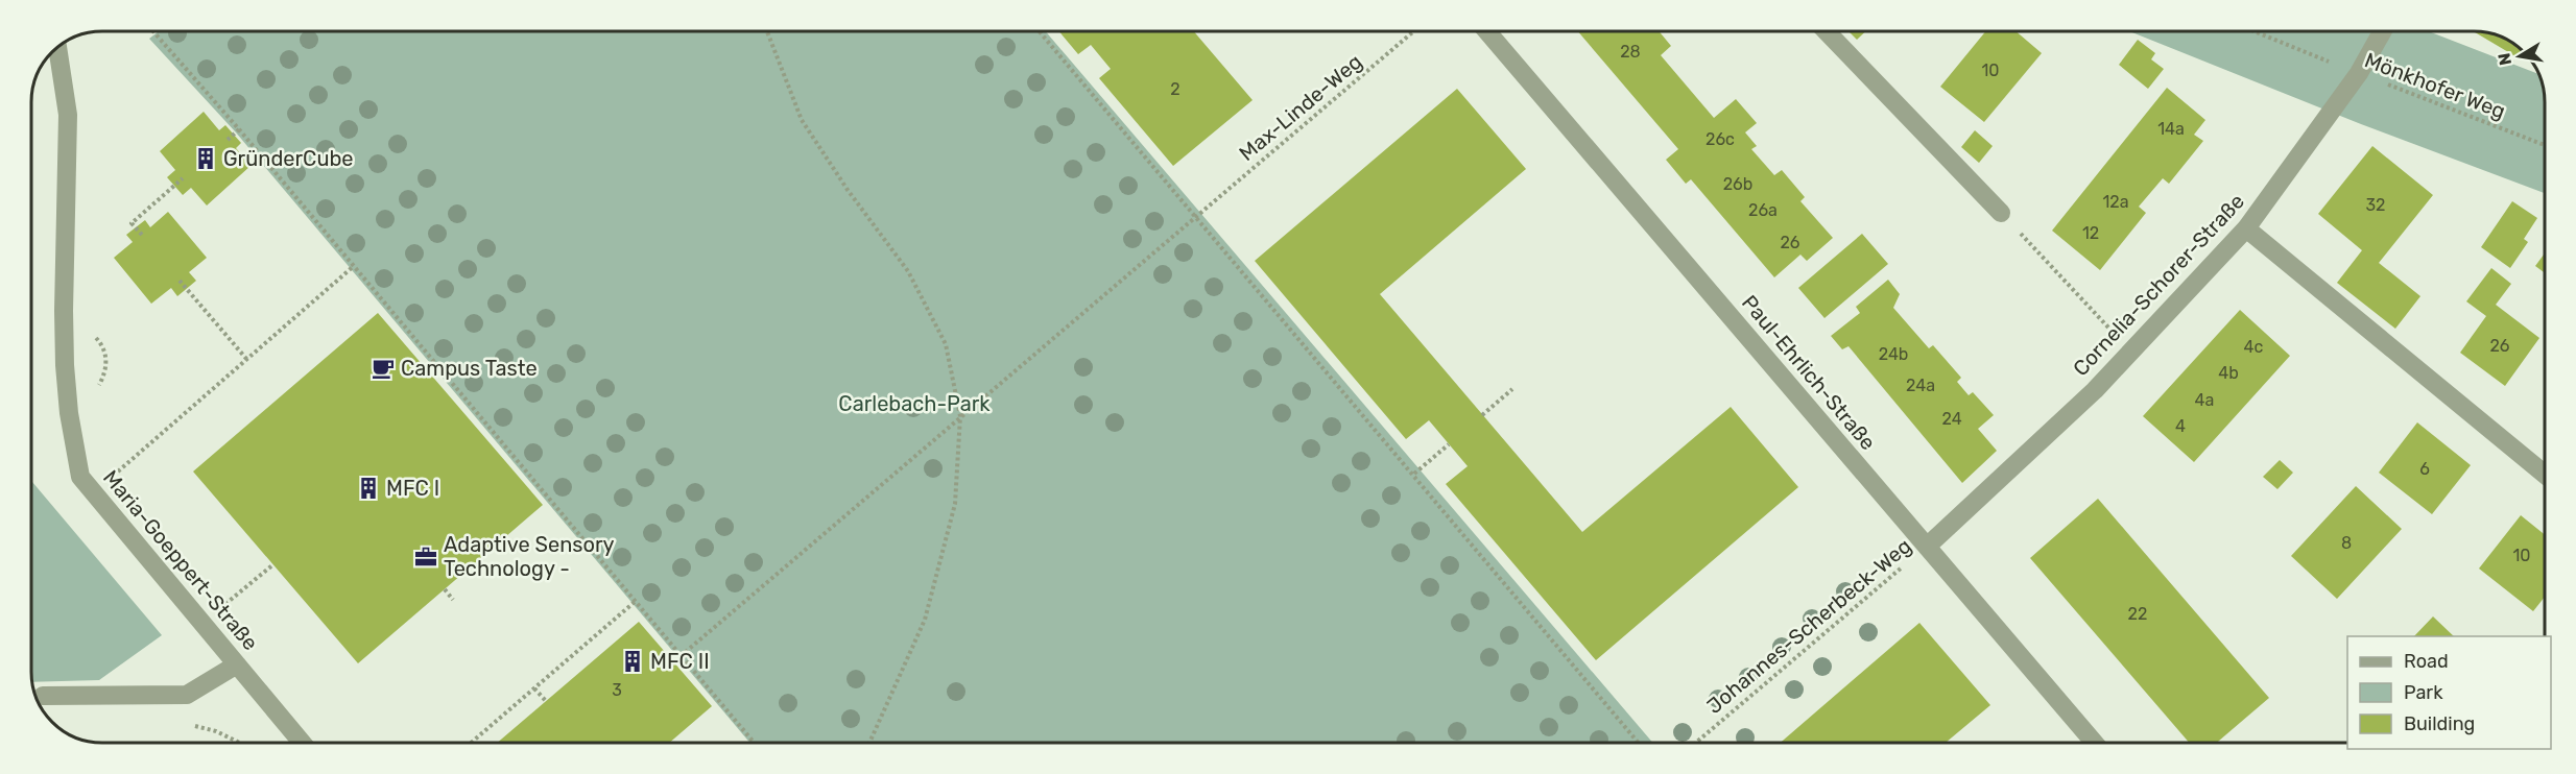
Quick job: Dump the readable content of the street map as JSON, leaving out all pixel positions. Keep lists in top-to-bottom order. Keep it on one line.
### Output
{"streets":{"street":["Cornelia-Schorer-Straße","Paul-Ehrlich-Straße","Maria-Goeppert-Straße"],"path":["Mönkhofer Weg","Max-Linde-Weg","Johannes-Scherbeck-Weg"]},"crossings":[["Mönkhofer Weg","Cornelia-Schorer-Straße"],["Cornelia-Schorer-Straße","Paul-Ehrlich-Straße"],["Cornelia-Schorer-Straße","Johannes-Scherbeck-Weg"],["Paul-Ehrlich-Straße","Johannes-Scherbeck-Weg"]],"parks":["Carlebach-Park"],"places":{"building":["GründerCube","MFC I","MFC II"],"cafe":["Campus Taste"],"office":["Adaptive Sensory Technology -"]},"house_numbers":["28","10","2","14a","26c","26b","12a","32","26a","12","26","26","4c","24b","4b","24a","4a","24","4","6","8","10","22","3"],"legend":["Road","Park","Building"],"north":"left"}
